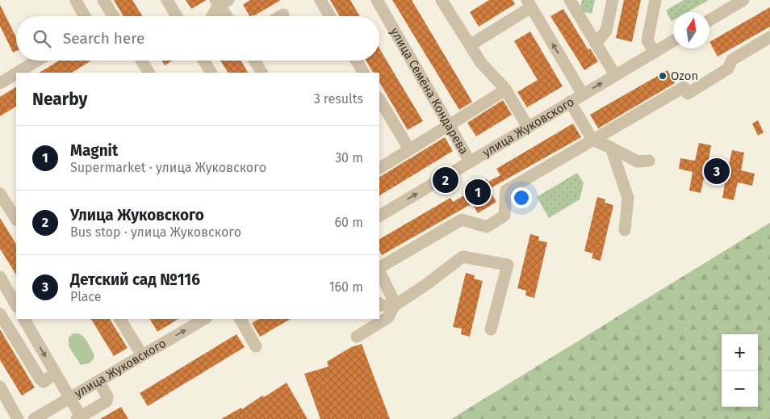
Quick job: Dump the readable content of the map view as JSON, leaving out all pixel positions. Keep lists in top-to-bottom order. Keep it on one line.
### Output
{"streets":{"street":["улица Семёна Кондарева","улица Жуковского"]},"crossings":[["улица Семёна Кондарева","улица Жуковского"]],"places":["Ozon"],"north":"top","page":{"search":"Search here","heading":["Nearby","3 results"],"list":[{"mark":"1","name":"Magnit","note":"Supermarket · улица Жуковского","value":"30 m"},{"mark":"2","name":"Улица Жуковского","note":"Bus stop · улица Жуковского","value":"60 m"},{"mark":"3","name":"Детский сад №116","note":"Place","value":"160 m"}],"pins":["3","2","1"],"map_buttons":["+","−"]}}
